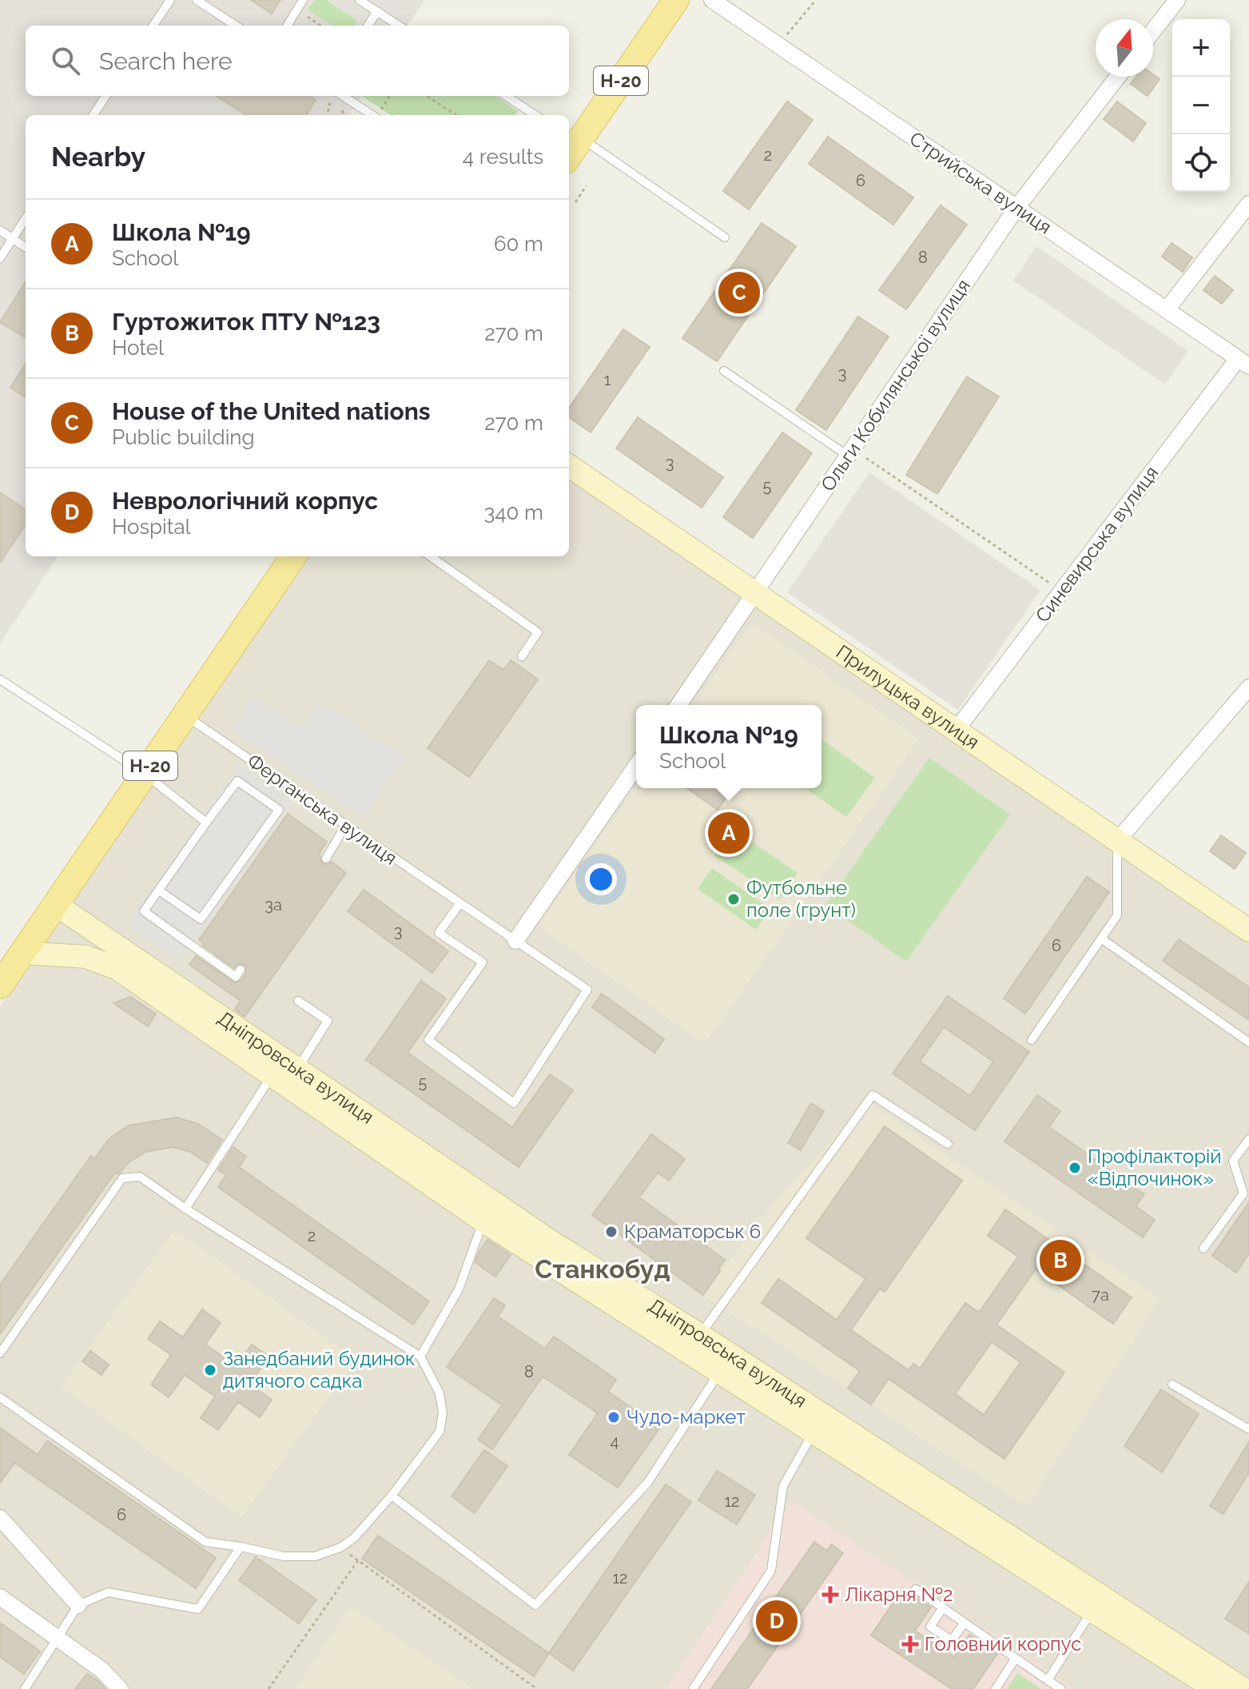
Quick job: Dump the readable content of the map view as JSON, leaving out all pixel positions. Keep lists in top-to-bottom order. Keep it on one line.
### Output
{"streets":{"main road":["Н-20"],"street":["Стрийська вулиця","Ольги Кобилянської вулиця","Синевирська вулиця","Прилуцька вулиця","Дніпровська вулиця"],"lane":["Ферганська вулиця"]},"crossings":[["Н-20","Ферганська вулиця"],["Н-20","Дніпровська вулиця"],["Стрийська вулиця","Ольги Кобилянської вулиця"],["Стрийська вулиця","Синевирська вулиця"],["Ольги Кобилянської вулиця","Прилуцька вулиця"],["Синевирська вулиця","Прилуцька вулиця"]],"districts":["Станкобуд"],"places":{"other":["Футбольне поле (грунт)","Профілакторій «Відпочинок»","Краматорськ 6","Занедбаний будинок дитячого садка","Чудо-маркет"],"health":["Лікарня №2","Головний корпус"]},"house_numbers":["2","6","8","3","1","3","5","3а","3","6","5","2","7а","8","4","12","6","12"],"north":"top","page":{"map_buttons":["+","−"],"search":"Search here","heading":["Nearby","4 results"],"list":[{"mark":"A","name":"Школа №19","note":"School","value":"60 m"},{"mark":"B","name":"Гуртожиток ПТУ №123","note":"Hotel","value":"270 m"},{"mark":"C","name":"House of the United nations","note":"Public building","value":"270 m"},{"mark":"D","name":"Неврологічний корпус","note":"Hospital","value":"340 m"}],"pins":["C","A","B","D"],"popup":["Школа №19","School"]}}
